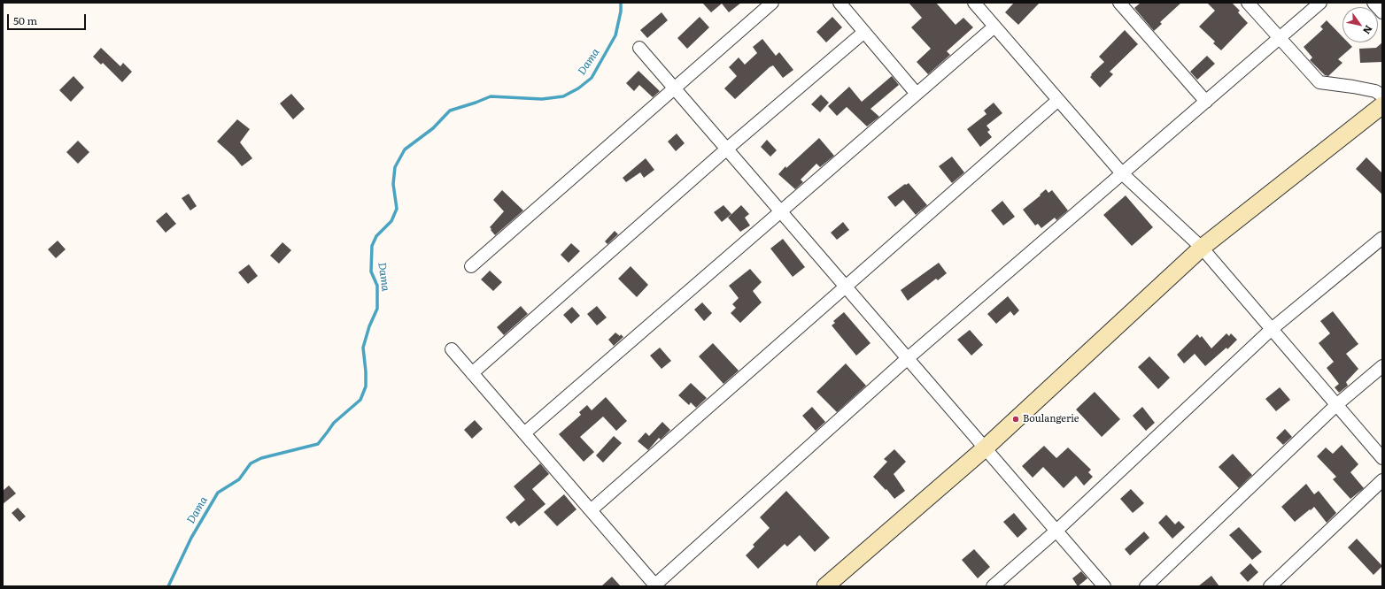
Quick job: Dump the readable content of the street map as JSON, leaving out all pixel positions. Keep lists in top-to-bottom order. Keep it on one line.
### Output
{"water":["Dama"],"places":["Boulangerie"],"scale_bar":"50 m","north":"bottom right"}
